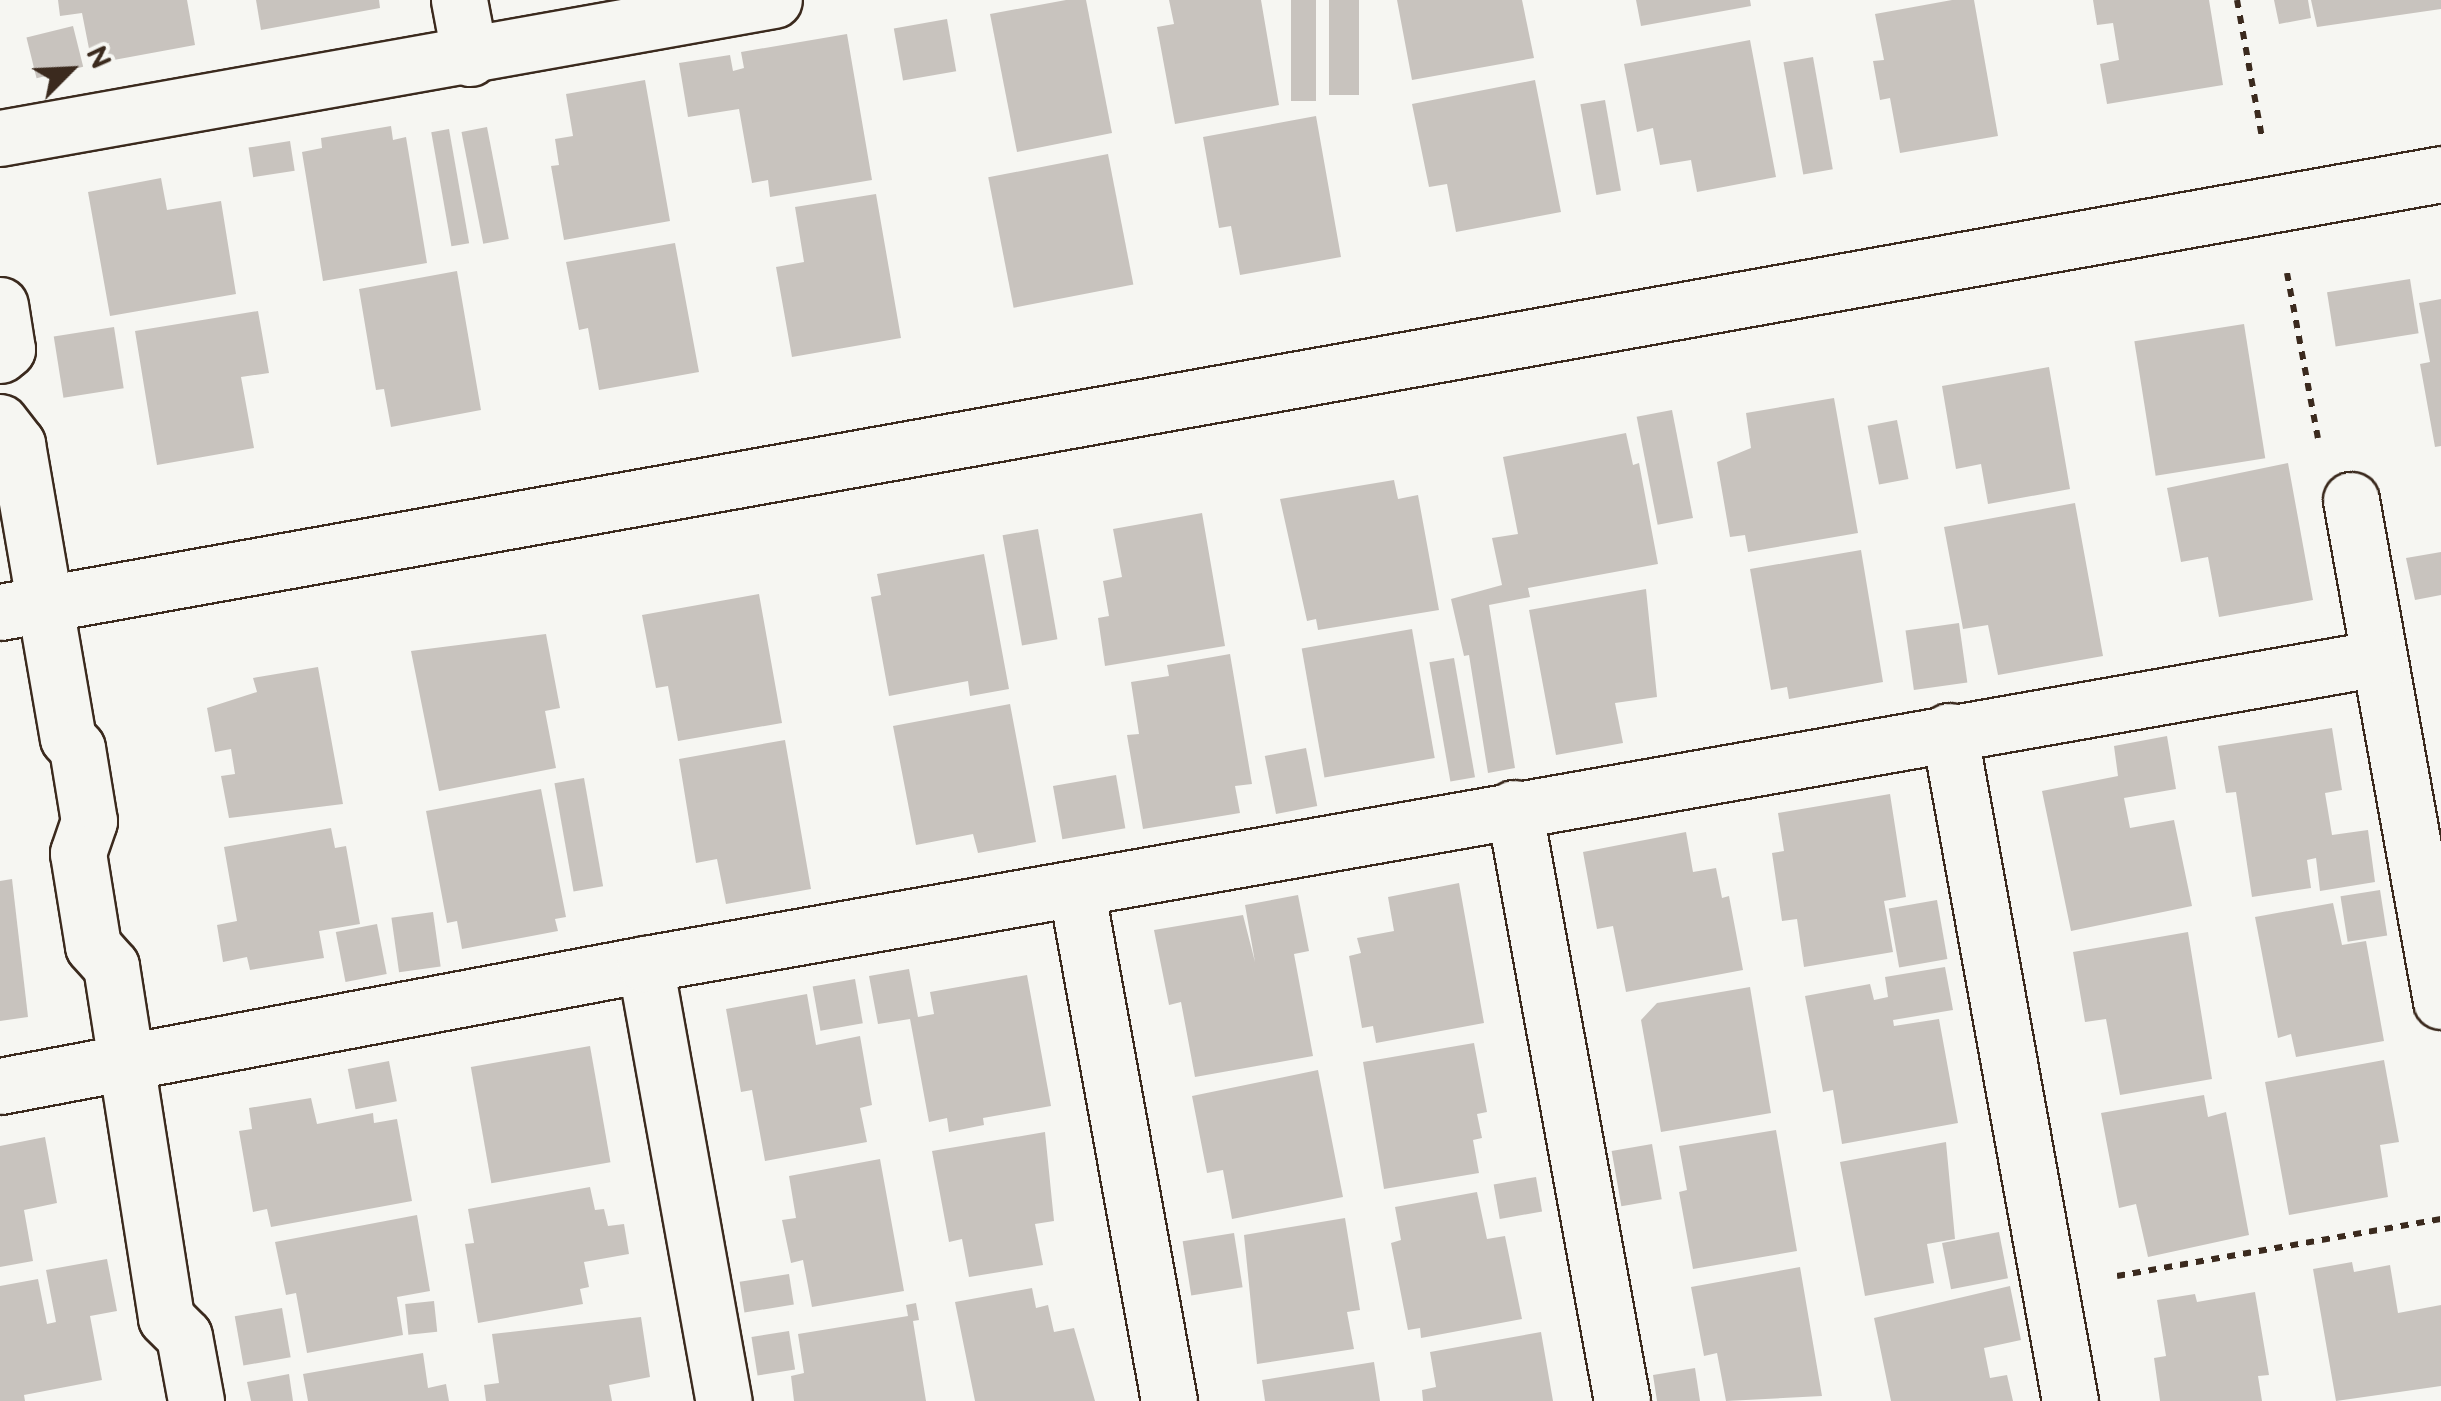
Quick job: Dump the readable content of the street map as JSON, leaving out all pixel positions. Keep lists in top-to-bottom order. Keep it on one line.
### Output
{"north":"top right"}
